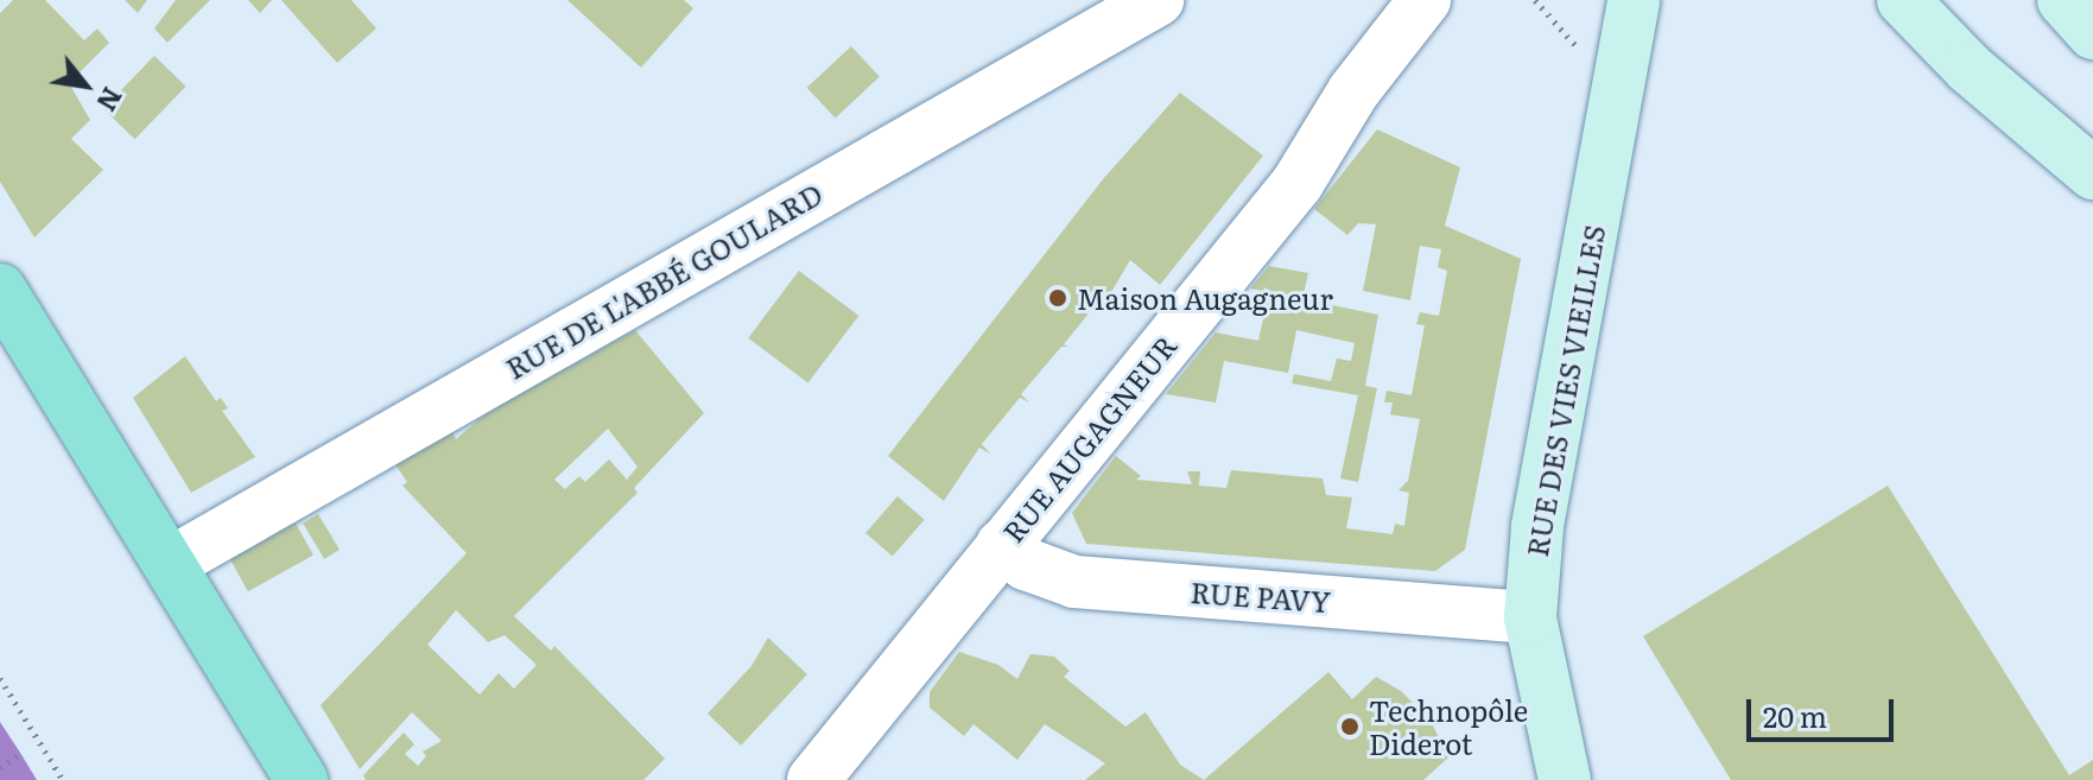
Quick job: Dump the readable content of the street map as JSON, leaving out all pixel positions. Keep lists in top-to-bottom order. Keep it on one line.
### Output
{"streets":{"street":["RUE DE L'ABBÉ GOULARD","RUE DES VIES VIEILLES","RUE AUGAGNEUR","RUE PAVY"]},"crossings":[["RUE DES VIES VIEILLES","RUE PAVY"],["RUE AUGAGNEUR","RUE PAVY"]],"places":["Maison Augagneur","Technopôle Diderot"],"scale_bar":"20 m","north":"bottom right"}
